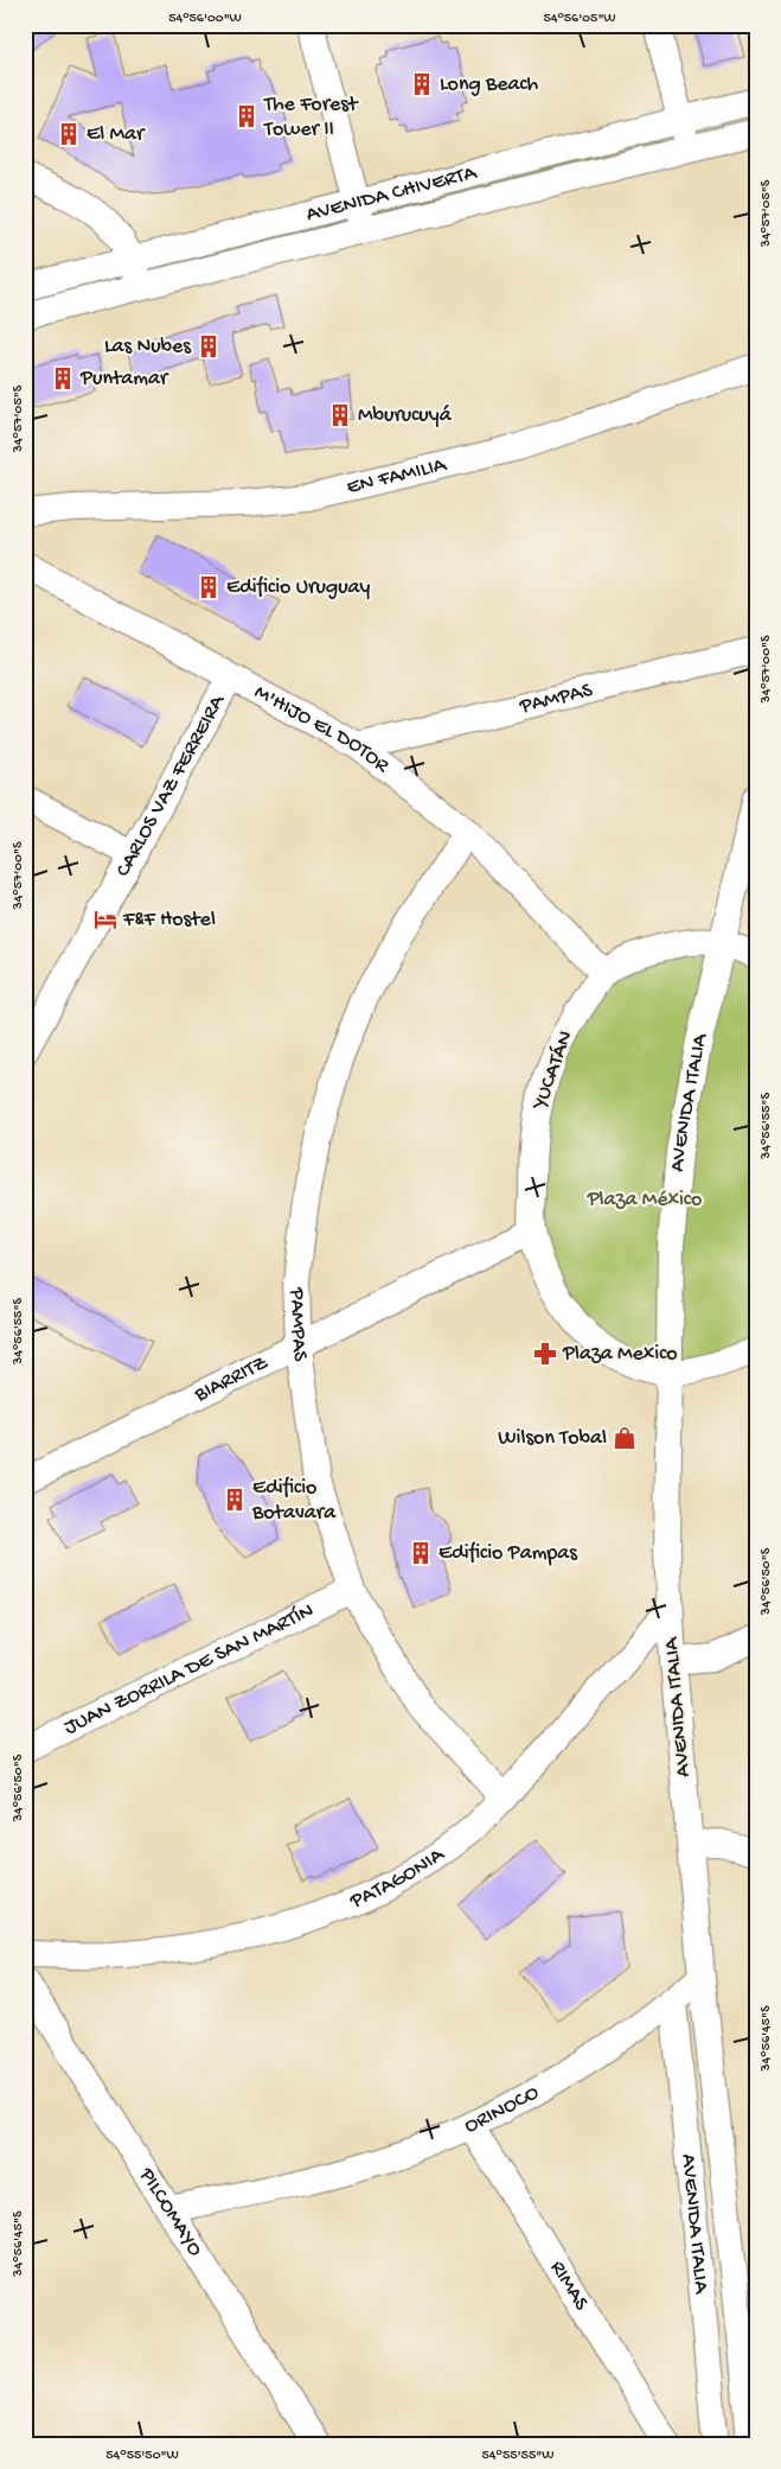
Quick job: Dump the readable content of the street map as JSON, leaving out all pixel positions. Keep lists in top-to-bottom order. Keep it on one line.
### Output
{"streets":{"street":["AVENIDA CHIVERTA","EN FAMILIA","PAMPAS","M'HIJO EL DOTOR","CARLOS VAZ FERREIRA","YUCATÁN","AVENIDA ITALIA","BIARRITZ","JUAN ZORRILA DE SAN MARTÍN","PATAGONIA","ORINOCO","PILCOMAYO","RIMAS"]},"crossings":[["PAMPAS","M'HIJO EL DOTOR"],["PAMPAS","BIARRITZ"],["PAMPAS","JUAN ZORRILA DE SAN MARTÍN"],["PAMPAS","PATAGONIA"],["M'HIJO EL DOTOR","CARLOS VAZ FERREIRA"],["M'HIJO EL DOTOR","YUCATÁN"],["YUCATÁN","AVENIDA ITALIA"],["YUCATÁN","BIARRITZ"],["AVENIDA ITALIA","PATAGONIA"],["AVENIDA ITALIA","ORINOCO"],["ORINOCO","PILCOMAYO"],["ORINOCO","RIMAS"]],"parks":["Plaza México"],"places":{"building":["Long Beach","The Forest Tower II","El Mar","Las Nubes","Puntamar","Mburucuyá","Edificio Uruguay","Edificio Botavara","Edificio Pampas"],"hotel":["F&F Hostel"],"pharmacy":["Plaza Mexico"],"shop":["Wilson Tobal"]},"coordinates":["54°56'00\"W","54°56'05\"W","34°57'05\"S","34°57'00\"S","34°56'55\"S","34°56'50\"S","34°56'45\"S","54°55'50\"W","54°55'55\"W"]}
